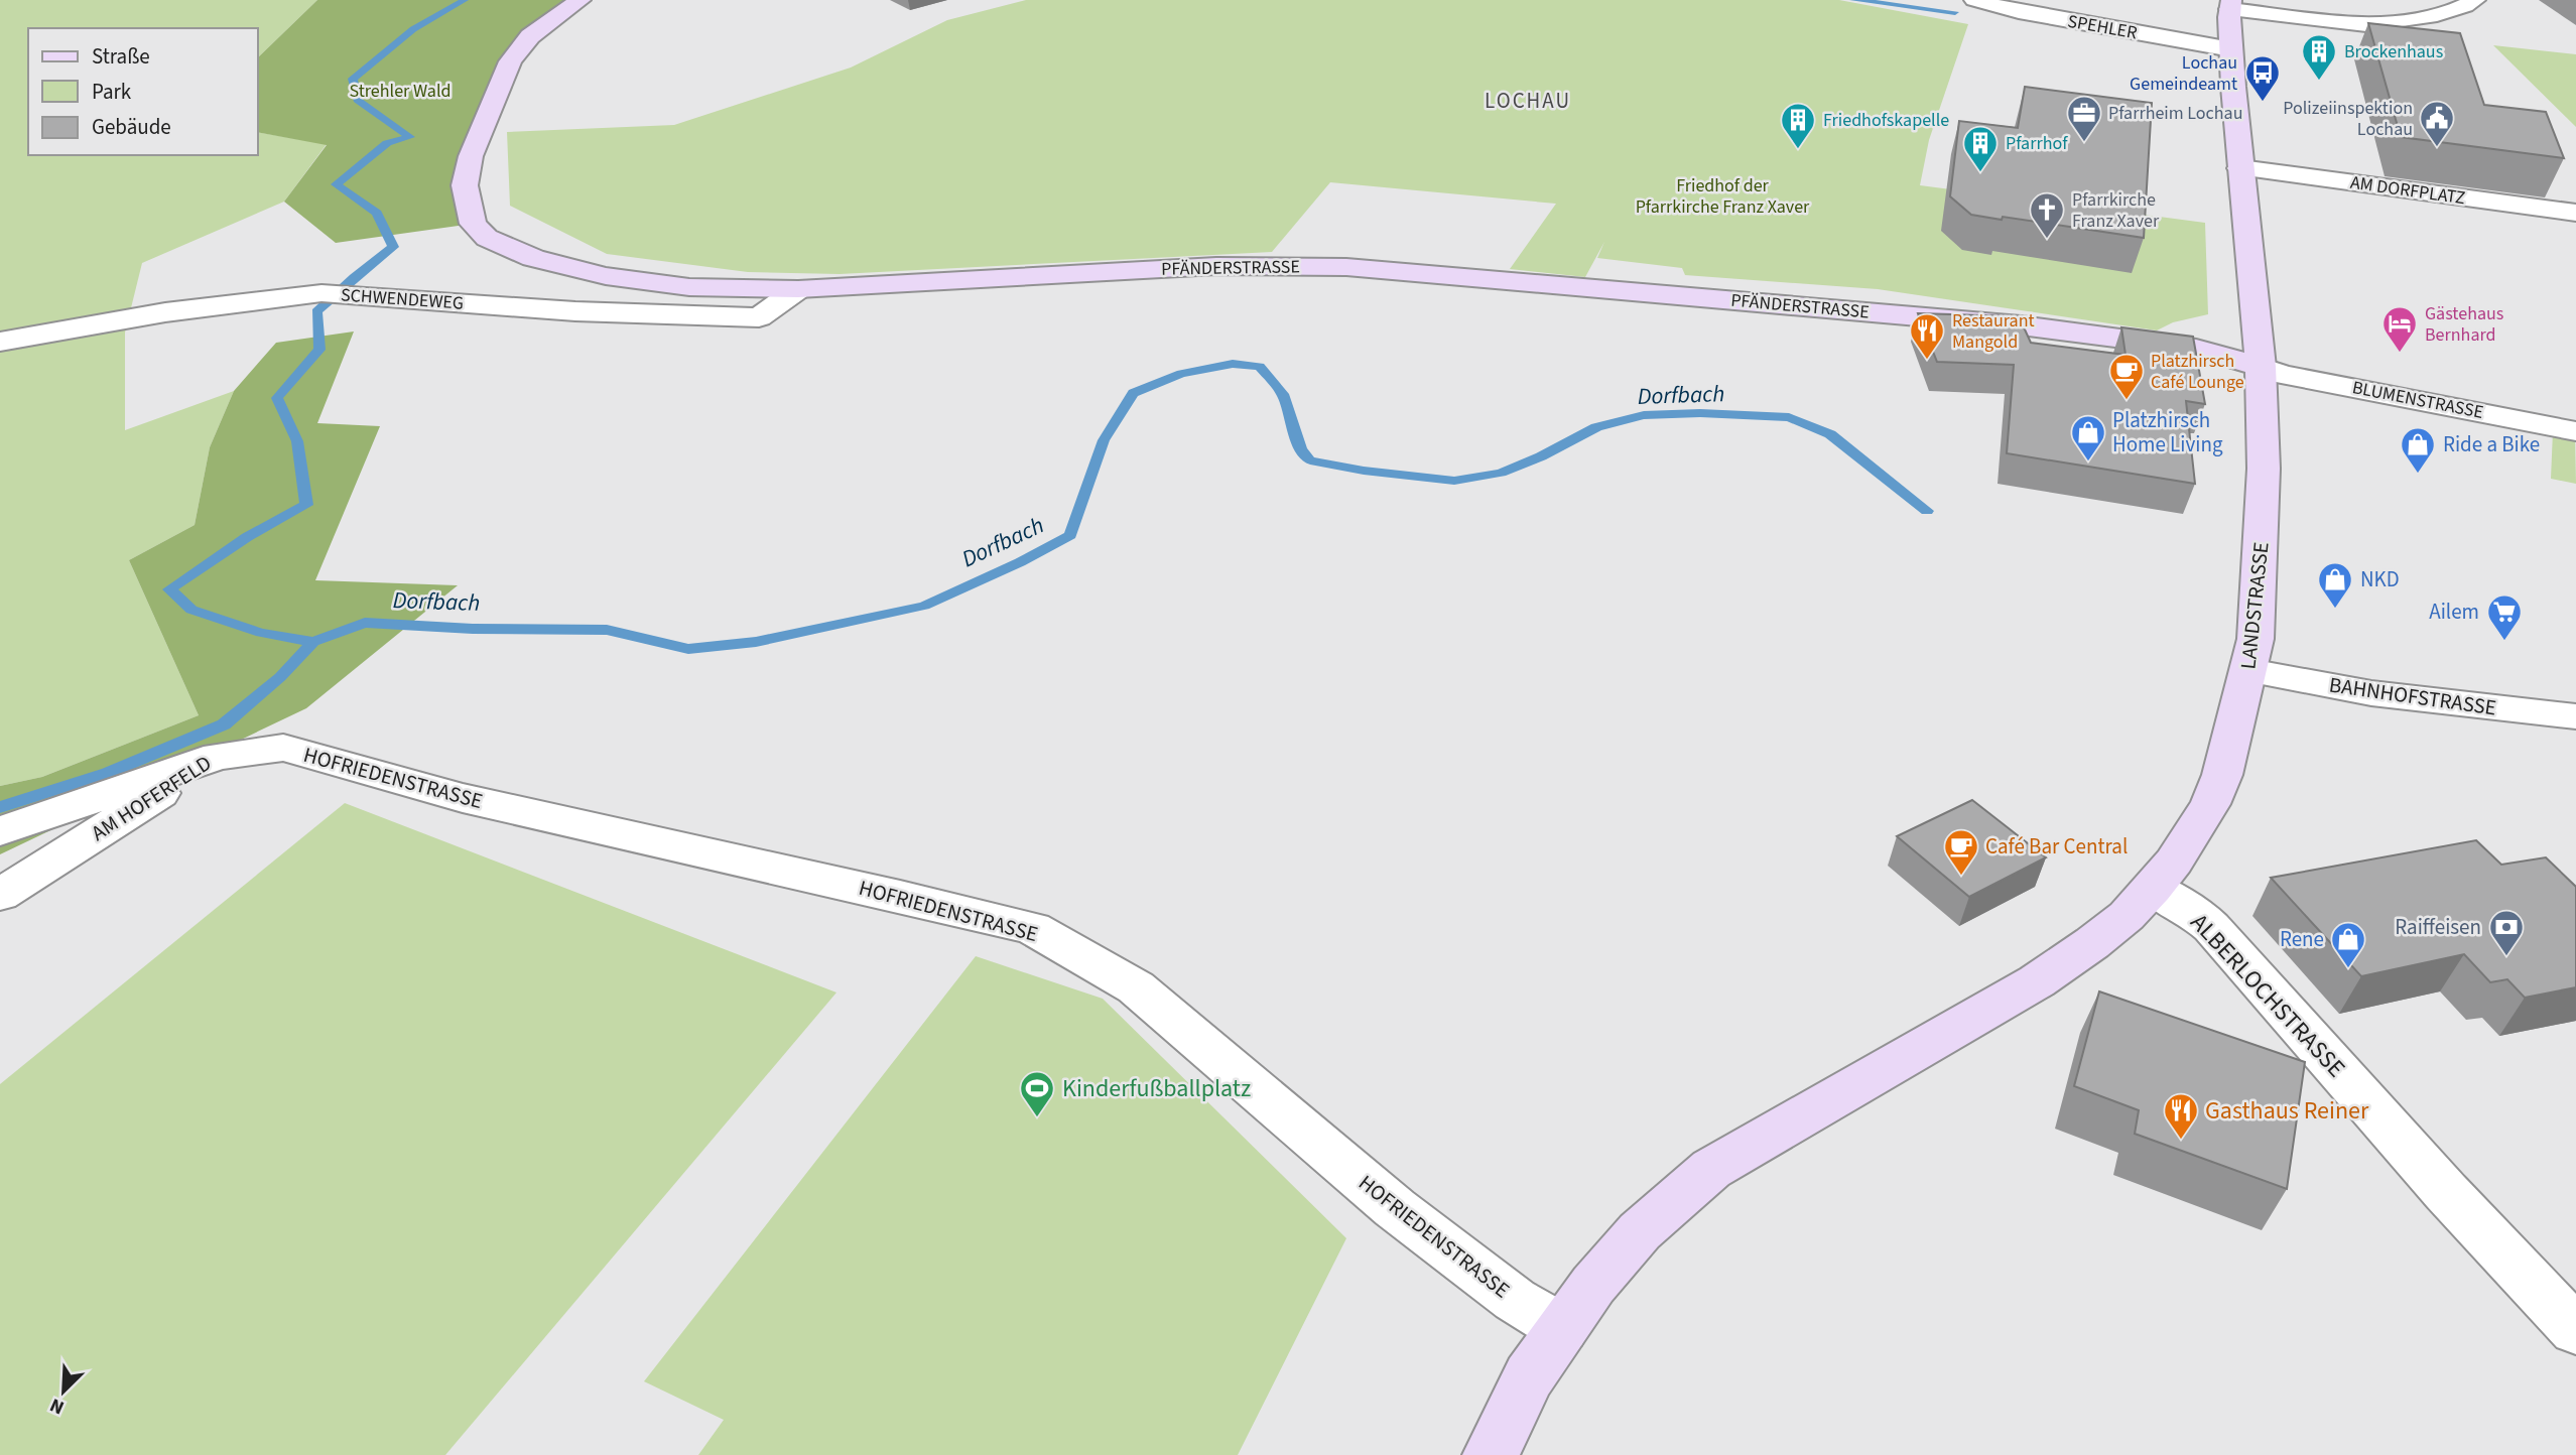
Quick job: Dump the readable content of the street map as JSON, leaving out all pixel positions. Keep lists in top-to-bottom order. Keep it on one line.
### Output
{"streets":{"street":["SPEHLER","AM DORFPLATZ","PFÄNDERSTRASSE","SCHWENDEWEG","BLUMENSTRASSE","LANDSTRASSE","BAHNHOFSTRASSE","HOFRIEDENSTRASSE","AM HOFERFELD","ALBERLOCHSTRASSE"]},"crossings":[["SPEHLER","LANDSTRASSE"],["AM DORFPLATZ","LANDSTRASSE"],["PFÄNDERSTRASSE","SCHWENDEWEG"],["PFÄNDERSTRASSE","BLUMENSTRASSE"],["PFÄNDERSTRASSE","LANDSTRASSE"],["BLUMENSTRASSE","LANDSTRASSE"],["LANDSTRASSE","BAHNHOFSTRASSE"],["LANDSTRASSE","HOFRIEDENSTRASSE"],["LANDSTRASSE","ALBERLOCHSTRASSE"],["HOFRIEDENSTRASSE","AM HOFERFELD"]],"districts":["LOCHAU"],"water":["Dorfbach"],"parks":["Strehler Wald","Friedhof der Pfarrkirche Franz Xaver"],"places":{"building":["Brockenhaus","Friedhofskapelle","Pfarrhof"],"bus stop":["Lochau Gemeindeamt"],"office":["Pfarrheim Lochau"],"public building":["Polizeiinspektion Lochau"],"church":["Pfarrkirche Franz Xaver"],"hotel":["Gästehaus Bernhard"],"restaurant":["Restaurant Mangold","Gasthaus Reiner"],"cafe":["Platzhirsch Café Lounge","Café Bar Central"],"shop":["Platzhirsch Home Living","Ride a Bike","NKD","Rene"],"supermarket":["Ailem"],"bank":["Raiffeisen"],"sports":["Kinderfußballplatz"]},"legend":["Straße","Park","Gebäude"],"north":"bottom left"}
